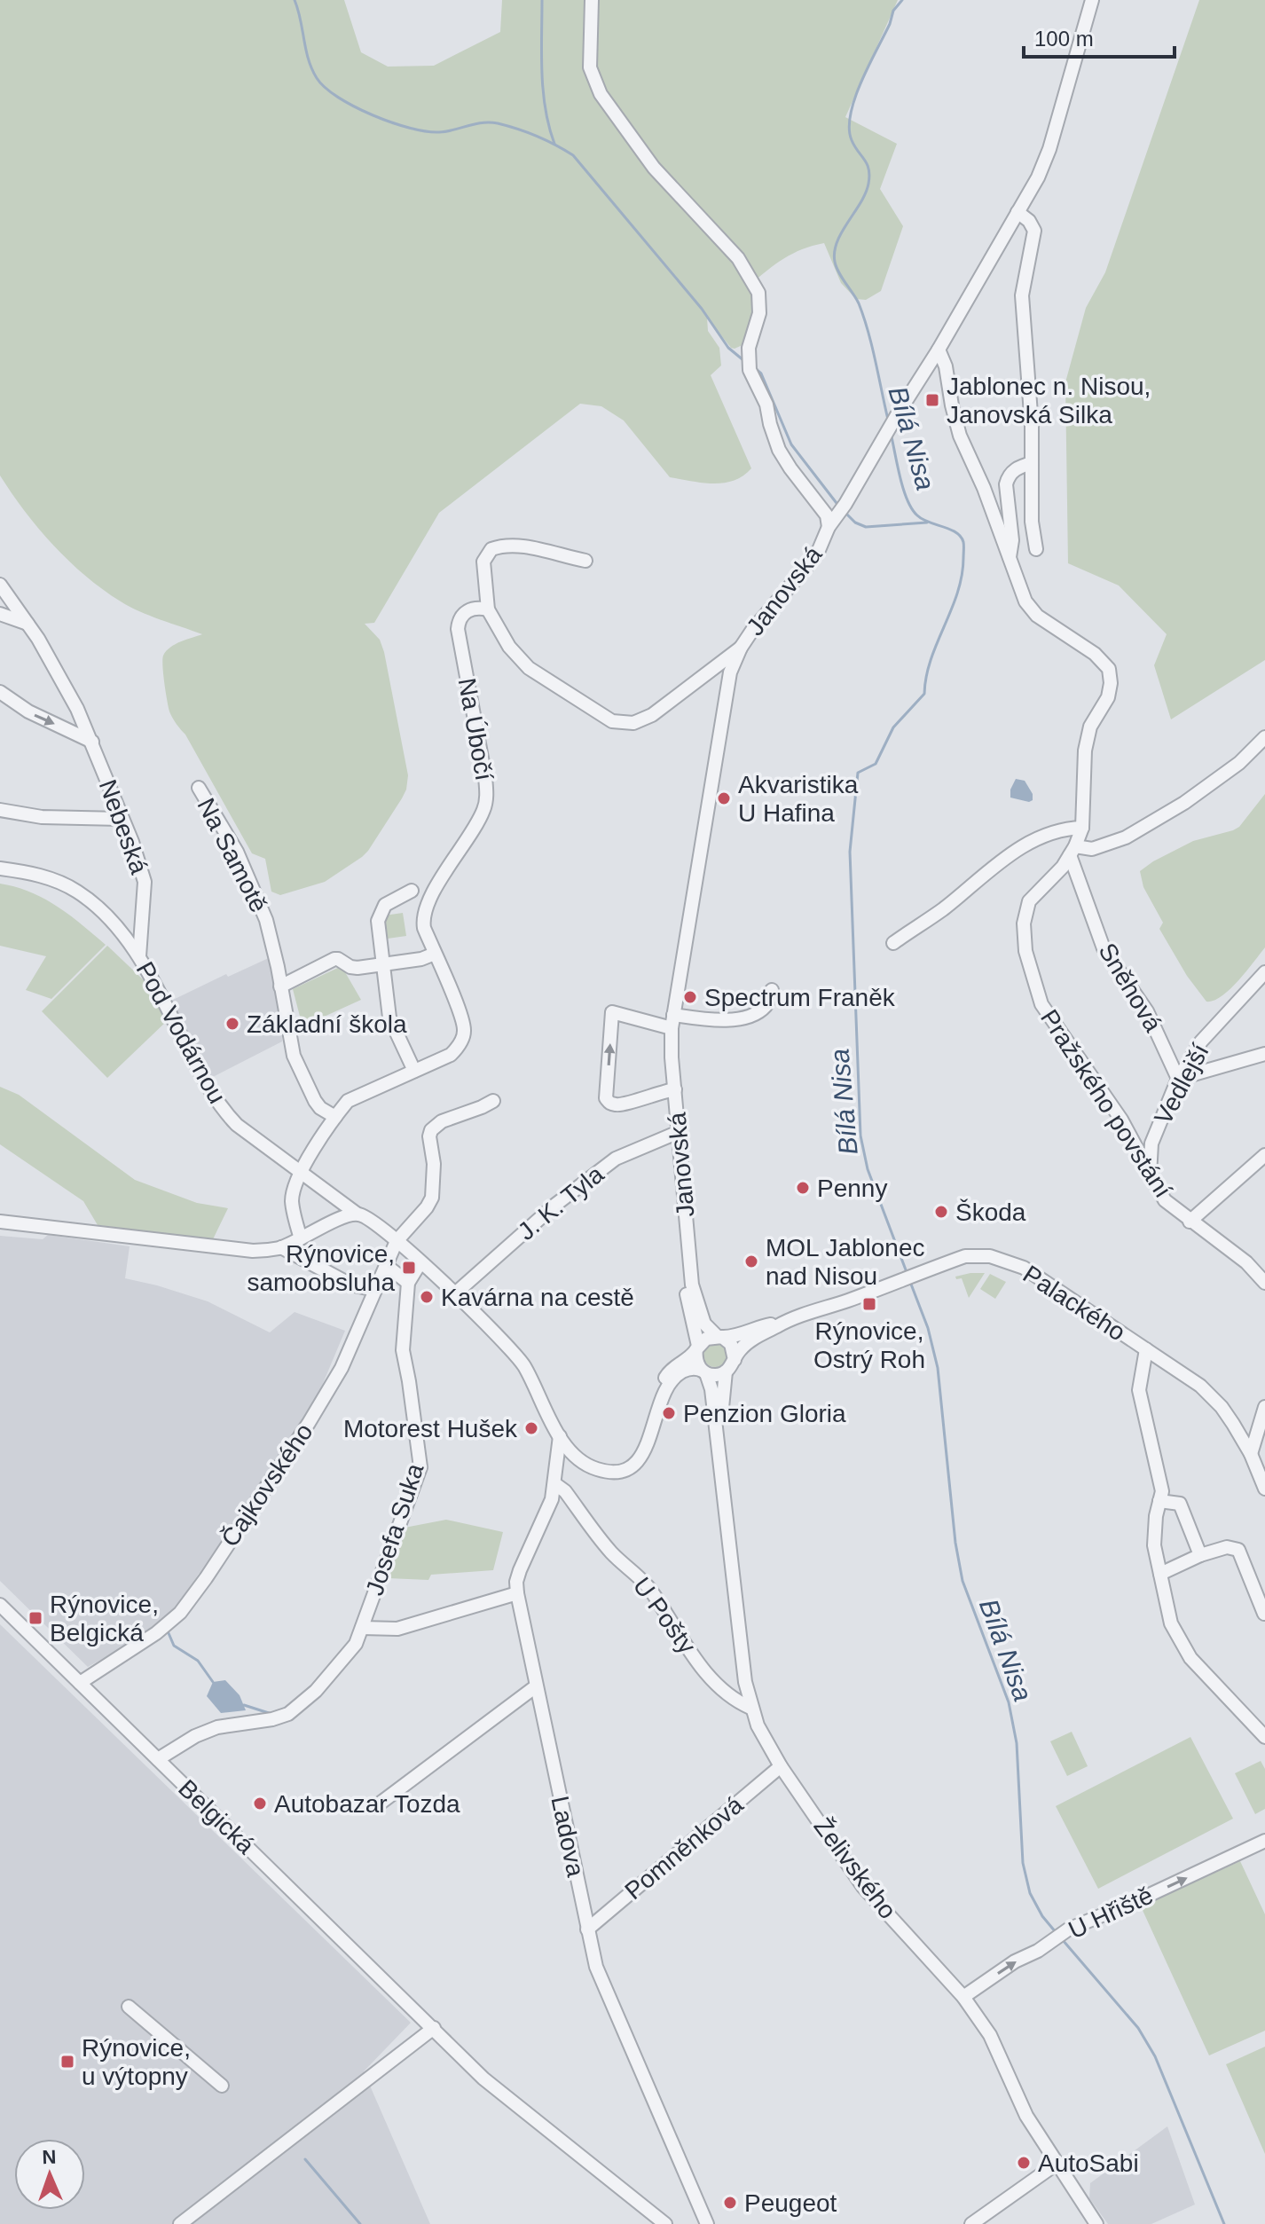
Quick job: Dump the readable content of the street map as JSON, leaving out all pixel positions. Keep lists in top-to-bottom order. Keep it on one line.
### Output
{"streets":{"street":["Janovská","Na Úbočí","Nebeská","Na Samotě","Sněhová","Pod Vodárnou","Vedlejší","Pražského povstání","J. K. Tyla","Palackého","Čajkovského","Josefa Suka","U Pošty","Belgická","Ladova","Pomněnková","Želivského","U Hřiště"]},"crossings":[["Janovská","Pražského povstání"],["Janovská","J. K. Tyla"],["Janovská","Palackého"],["Janovská","Želivského"],["Na Úbočí","Na Samotě"],["Na Úbočí","Pod Vodárnou"],["Nebeská","Pod Vodárnou"],["Sněhová","Vedlejší"],["Sněhová","Pražského povstání"],["Pod Vodárnou","J. K. Tyla"],["Pod Vodárnou","Čajkovského"],["Pod Vodárnou","Josefa Suka"],["Pod Vodárnou","Ladova"],["Vedlejší","Pražského povstání"],["Palackého","Želivského"],["Čajkovského","Belgická"],["Josefa Suka","Belgická"],["Josefa Suka","Ladova"],["U Pošty","Ladova"],["U Pošty","Želivského"],["Ladova","Pomněnková"],["Pomněnková","Želivského"],["Želivského","U Hřiště"]],"one_way":["U Hřiště"],"water":["Bílá Nisa"],"places":{"transit":["Jablonec n. Nisou, Janovská Silka","Rýnovice, samoobsluha","Rýnovice, Ostrý Roh","Rýnovice, Belgická","Rýnovice, u výtopny"],"other":["Akvaristika U Hafina","Spectrum Franěk","Základní škola","Penny","Škoda","MOL Jablonec nad Nisou","Kavárna na cestě","Penzion Gloria","Motorest Hušek","Autobazar Tozda","AutoSabi","Peugeot"]},"scale_bar":"100 m","north":"top"}
